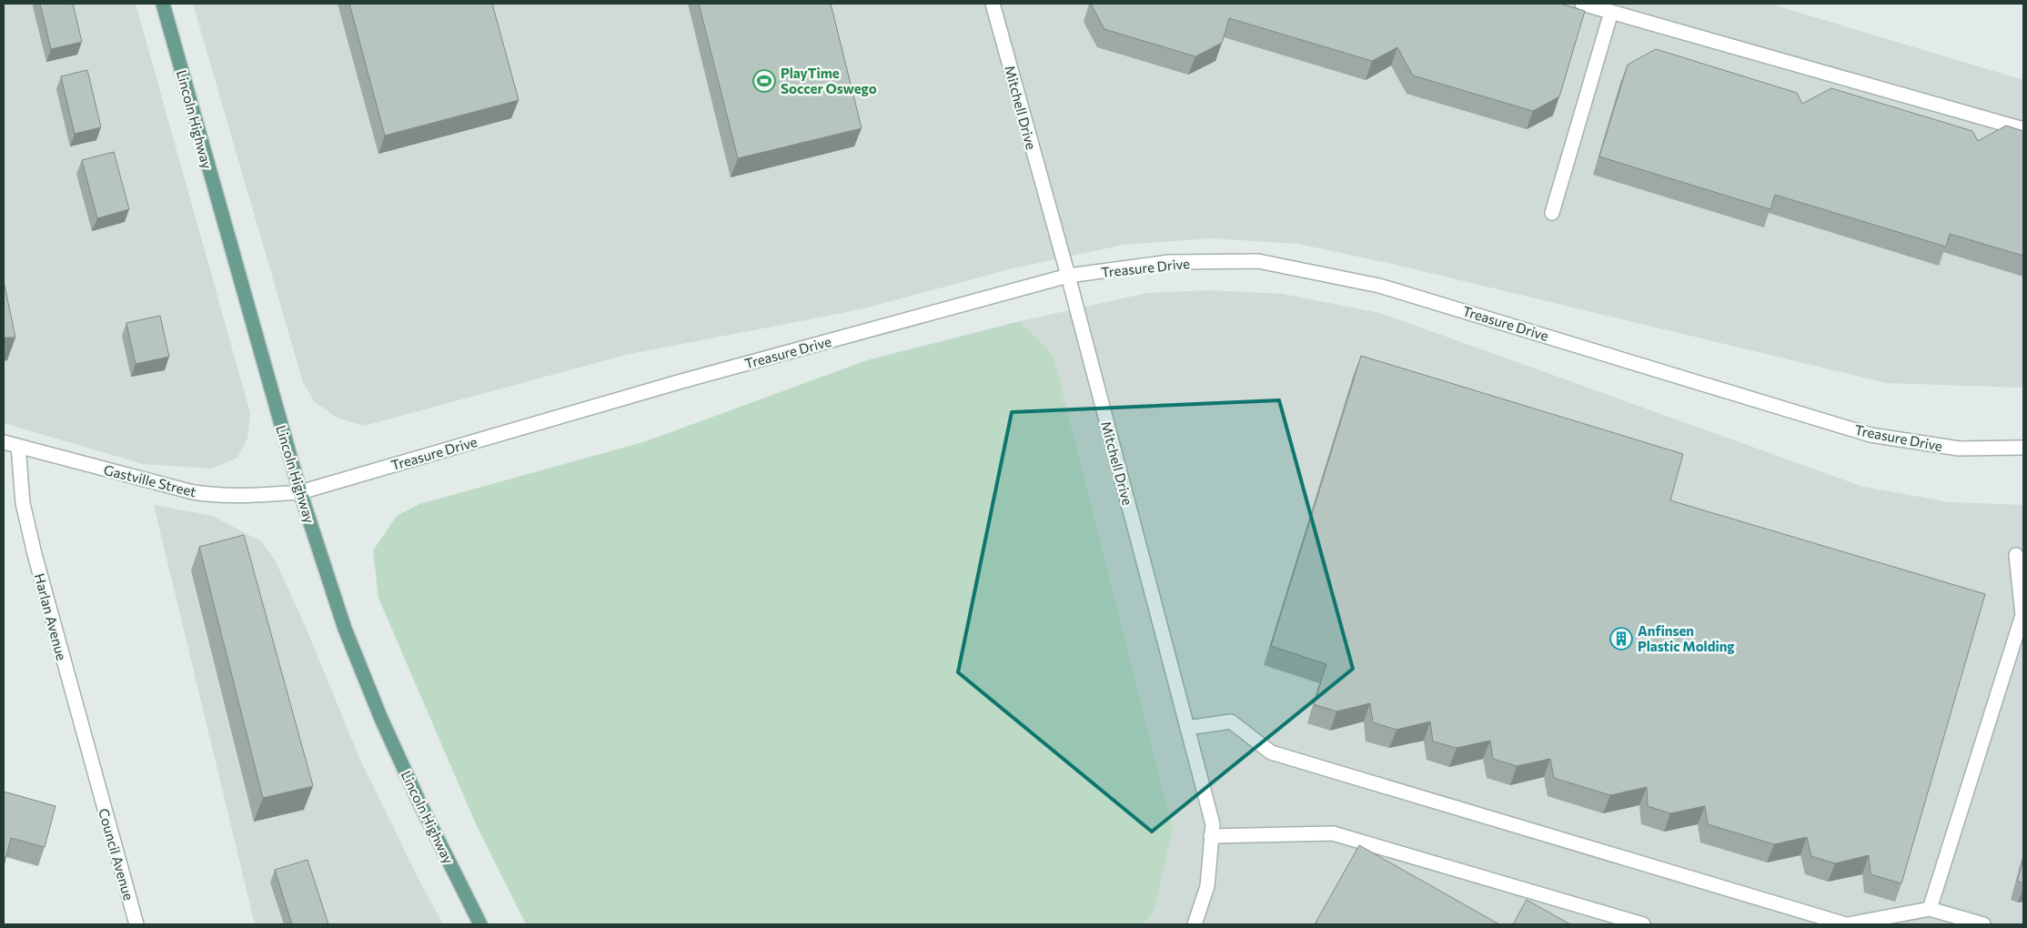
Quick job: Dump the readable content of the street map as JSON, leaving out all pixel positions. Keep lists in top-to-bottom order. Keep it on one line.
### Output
{"streets":{"main road":["Lincoln Highway"],"street":["Mitchell Drive","Treasure Drive","Gastville Street","Harlan Avenue","Council Avenue"]},"crossings":[["Mitchell Drive","Treasure Drive"],["Lincoln Highway","Treasure Drive"],["Lincoln Highway","Gastville Street"],["Treasure Drive","Gastville Street"],["Gastville Street","Harlan Avenue"],["Harlan Avenue","Council Avenue"]],"places":{"sports":["PlayTime Soccer Oswego"],"building":["Anfinsen Plastic Molding"]}}
